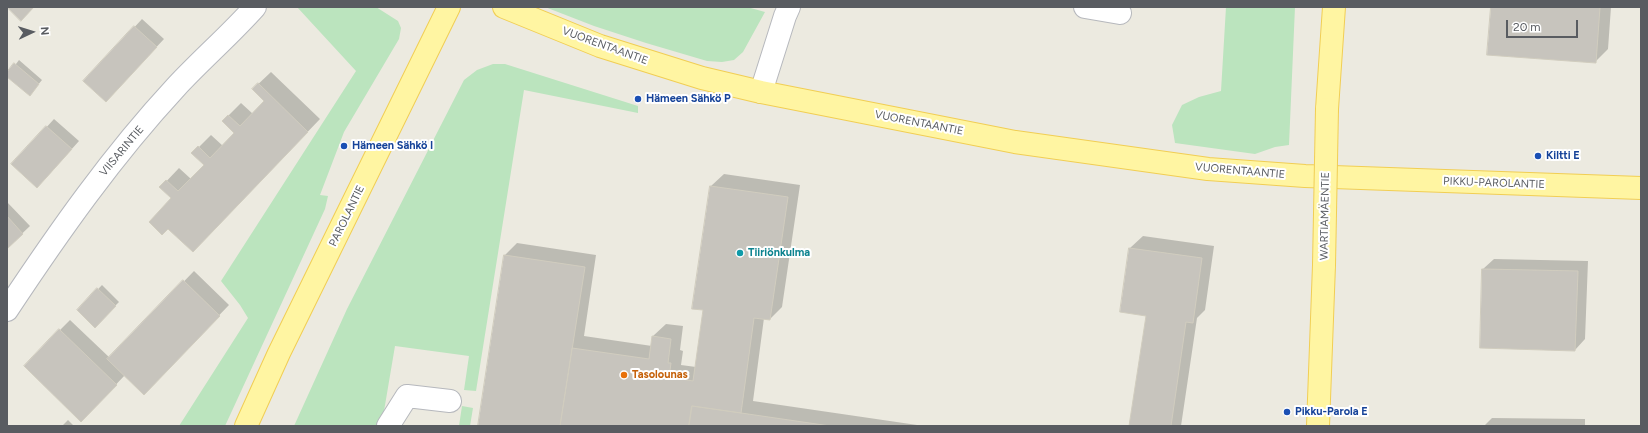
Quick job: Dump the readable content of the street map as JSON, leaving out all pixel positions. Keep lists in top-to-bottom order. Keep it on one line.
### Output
{"streets":{"main road":["VUORENTAANTIE","PIKKU-PAROLANTIE","PAROLANTIE","WARTIAMÄENTIE"],"street":["VIISARINTIE"]},"crossings":[["VUORENTAANTIE","PIKKU-PAROLANTIE"]],"places":["Hämeen Sähkö P","Hämeen Sähkö I","Kiltti E","Tiiriönkulma","Tasolounas","Pikku-Parola E"],"scale_bar":"20 m","north":"right"}
